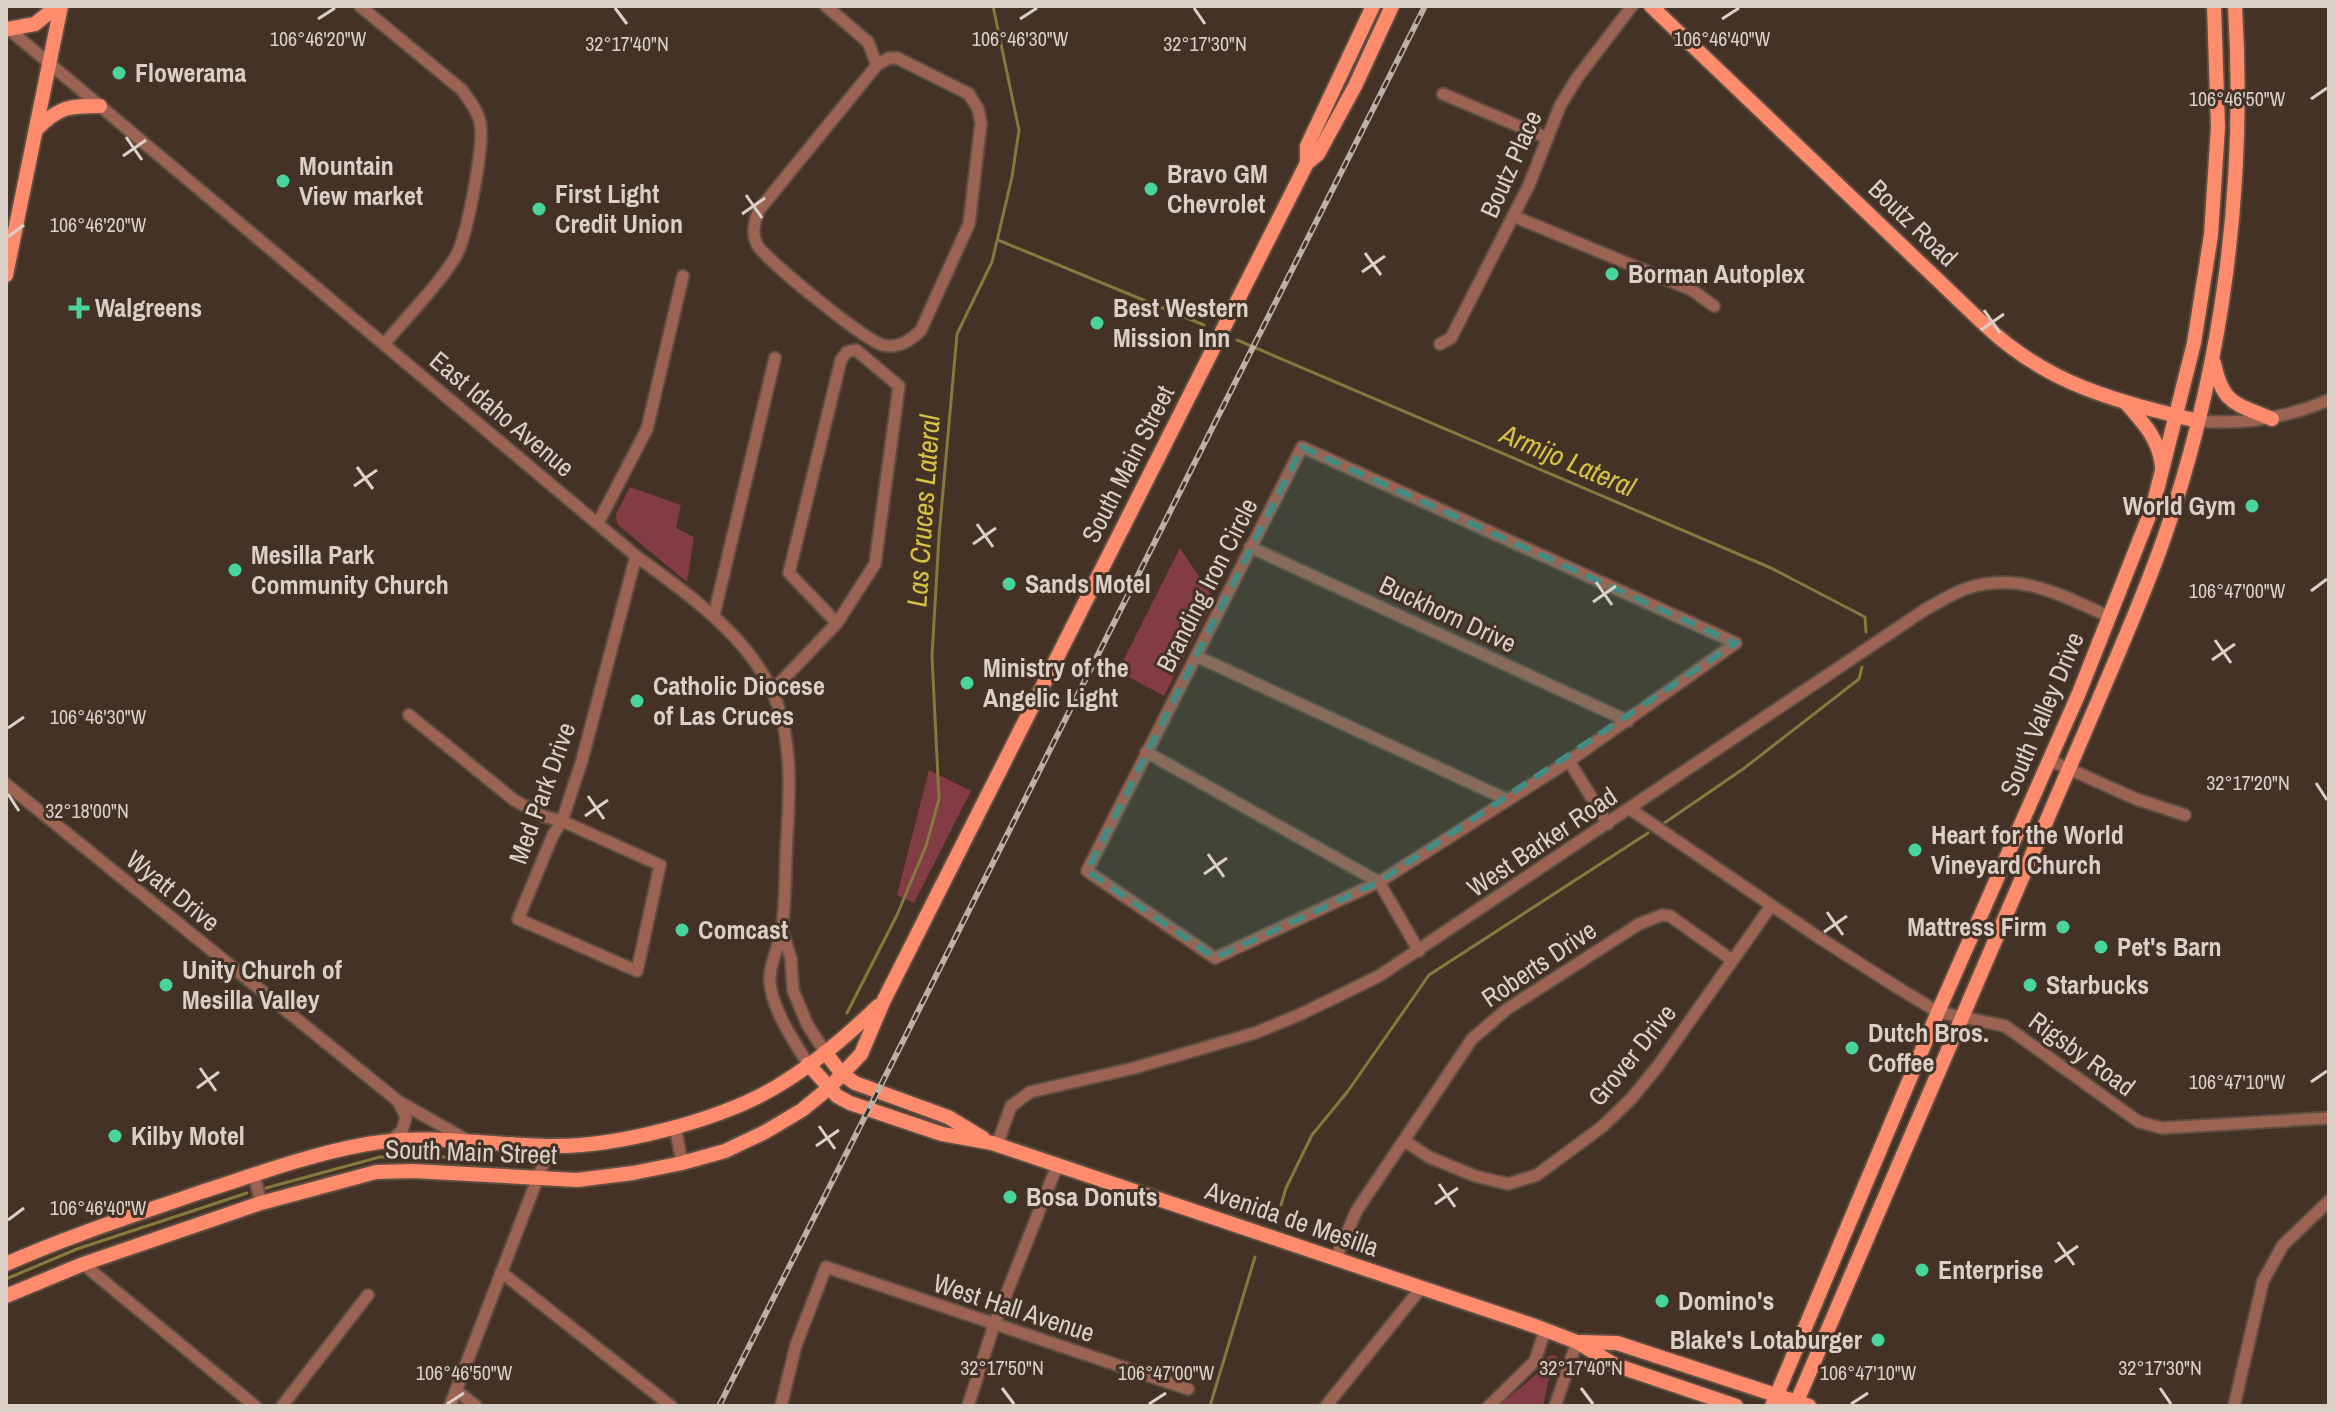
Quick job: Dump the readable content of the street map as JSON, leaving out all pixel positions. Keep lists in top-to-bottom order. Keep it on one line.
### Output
{"streets":{"main road":["Boutz Road","South Main Street","South Valley Drive","Avenida de Mesilla"],"street":["Boutz Place","East Idaho Avenue","Branding Iron Circle","Buckhorn Drive","Med Park Drive","West Barker Road","Wyatt Drive","Roberts Drive","Rigsby Road","Grover Drive","West Hall Avenue"]},"crossings":[["Boutz Road","South Valley Drive"],["East Idaho Avenue","South Main Street"],["East Idaho Avenue","Med Park Drive"],["East Idaho Avenue","Avenida de Mesilla"],["South Main Street","Wyatt Drive"],["South Main Street","Avenida de Mesilla"],["Branding Iron Circle","Buckhorn Drive"],["South Valley Drive","West Barker Road"],["South Valley Drive","Rigsby Road"],["South Valley Drive","Avenida de Mesilla"],["West Barker Road","Rigsby Road"],["West Barker Road","Avenida de Mesilla"],["Roberts Drive","Grover Drive"],["Roberts Drive","Avenida de Mesilla"],["Rigsby Road","Grover Drive"]],"water":["Armijo Lateral","Las Cruces Lateral"],"places":{"other":["Flowerama","Mountain View market","Bravo GM Chevrolet","First Light Credit Union","Borman Autoplex","Best Western Mission Inn","World Gym","Mesilla Park Community Church","Sands Motel","Ministry of the Angelic Light","Catholic Diocese of Las Cruces","Heart for the World Vineyard Church","Mattress Firm","Comcast","Pet's Barn","Unity Church of Mesilla Valley","Starbucks","Dutch Bros. Coffee","Kilby Motel","Bosa Donuts","Enterprise","Domino's","Blake's Lotaburger"],"health":["Walgreens"]},"coordinates":["106°46'30\"W","106°46'20\"W","106°46'40\"W","32°17'30\"N","32°17'40\"N","106°46'50\"W","106°47'00\"W","32°17'20\"N","32°18'00\"N","106°47'10\"W","32°17'50\"N"]}
